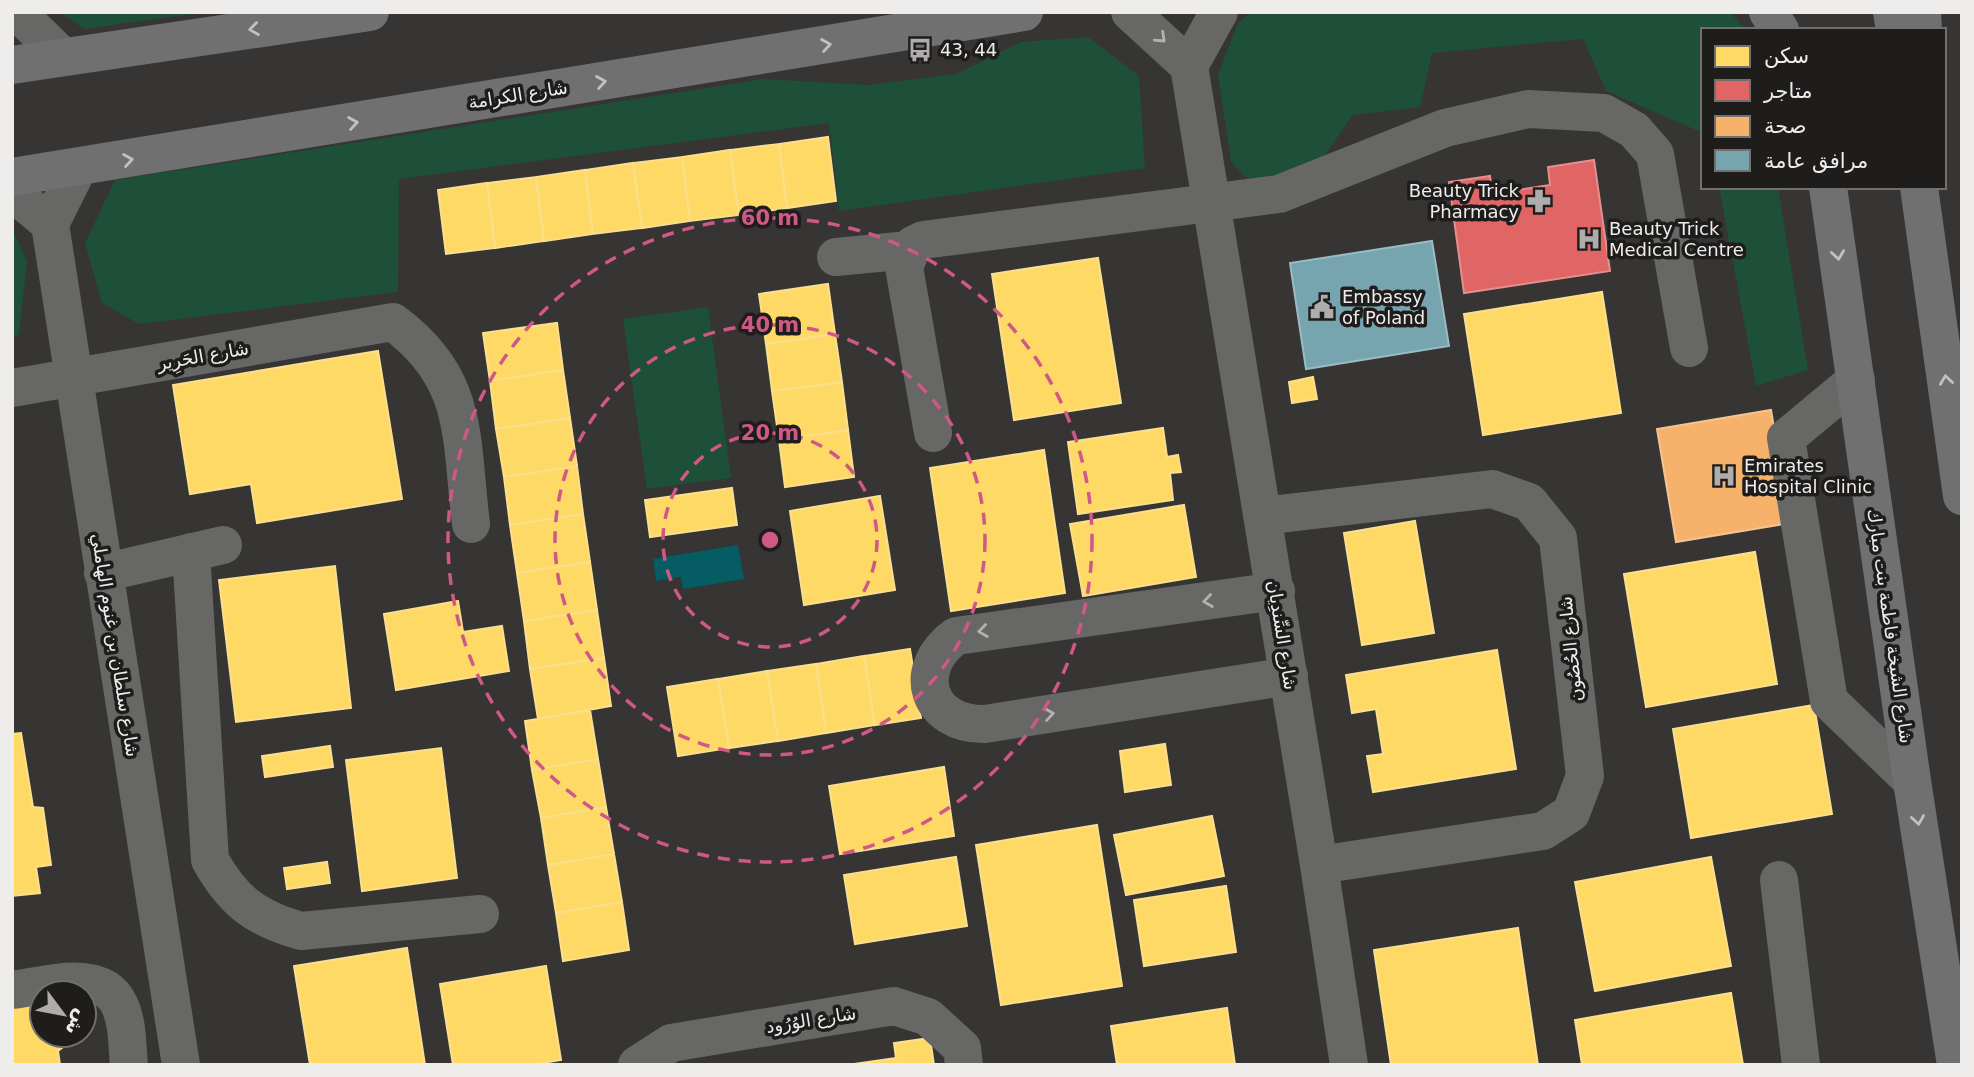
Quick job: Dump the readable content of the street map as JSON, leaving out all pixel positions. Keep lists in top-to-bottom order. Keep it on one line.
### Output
{"streets":{"main road":["شارع الكرامة","شارع الشيخة فاطمة بنت مبارك"],"street":["شارع الحَرِير","شارع السِّندِيان","شارع سلطان بن غنوم الهاملي","شارع الحُصُون","شارع الوُرُود"]},"crossings":[["شارع الحَرِير","شارع سلطان بن غنوم الهاملي"],["شارع السِّندِيان","شارع الحُصُون"]],"places":{"bus stop":["43, 44"],"pharmacy":["Beauty Trick Pharmacy"],"hospital":["Beauty Trick Medical Centre","Emirates Hospital Clinic"],"public building":["Embassy of Poland"]},"legend":["سكن","متاجر","صحة","مرافق عامة"],"north":"bottom right","rings":["60 m","40 m","20 m"]}
